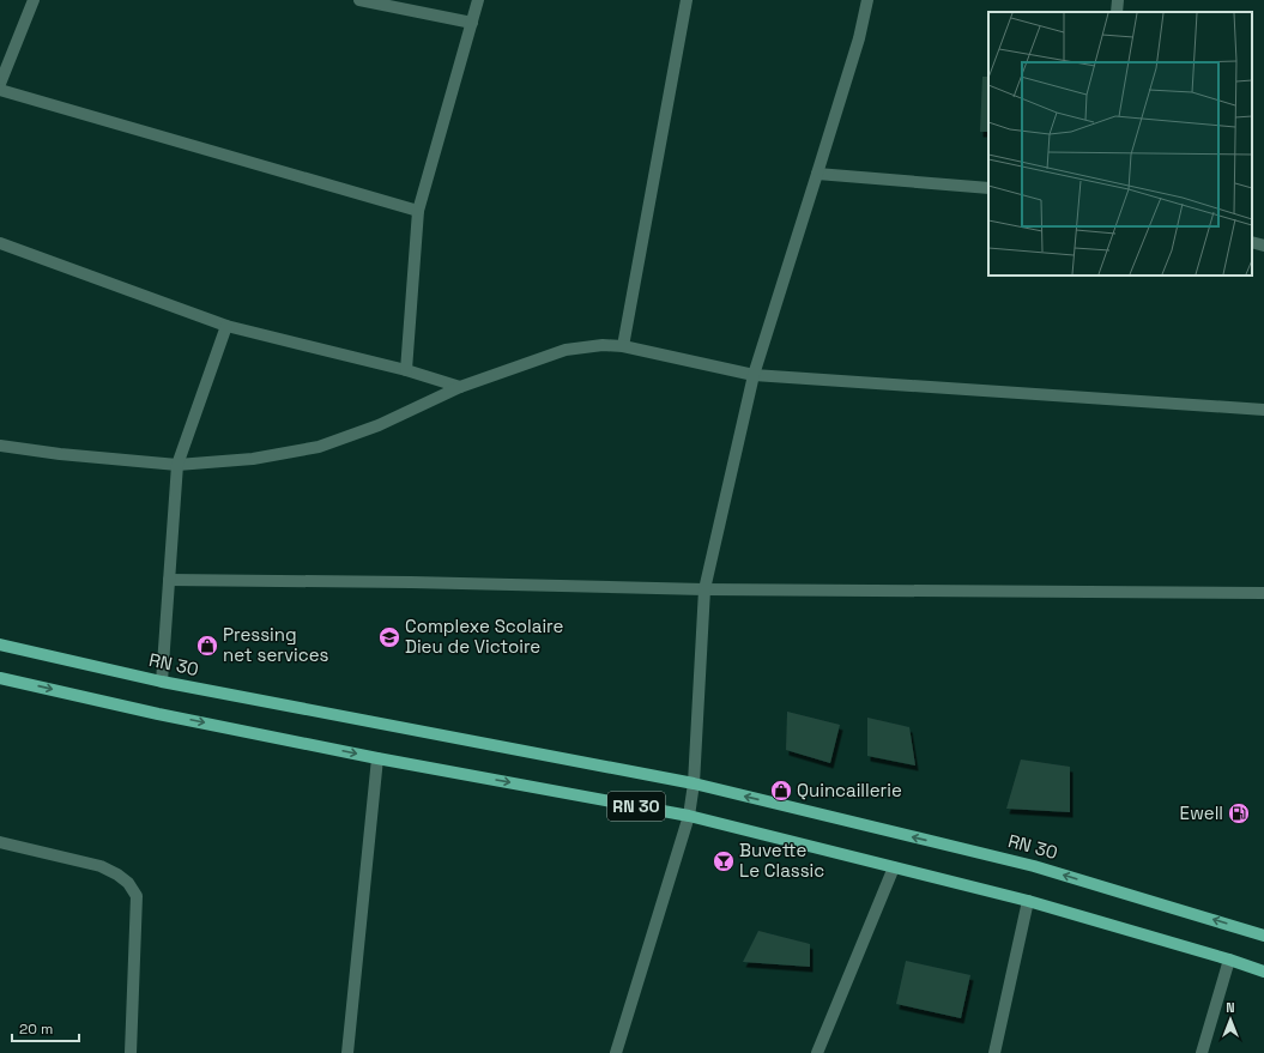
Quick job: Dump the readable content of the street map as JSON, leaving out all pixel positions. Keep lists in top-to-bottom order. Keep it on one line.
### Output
{"streets":{"main road":["RN 30"]},"places":{"school or university":["Complexe Scolaire Dieu de Victoire"],"shop":["Pressing net services","Quincaillerie"],"fuel station":["Ewell"],"bar":["Buvette Le Classic"]},"scale_bar":"20 m","north":"top"}
